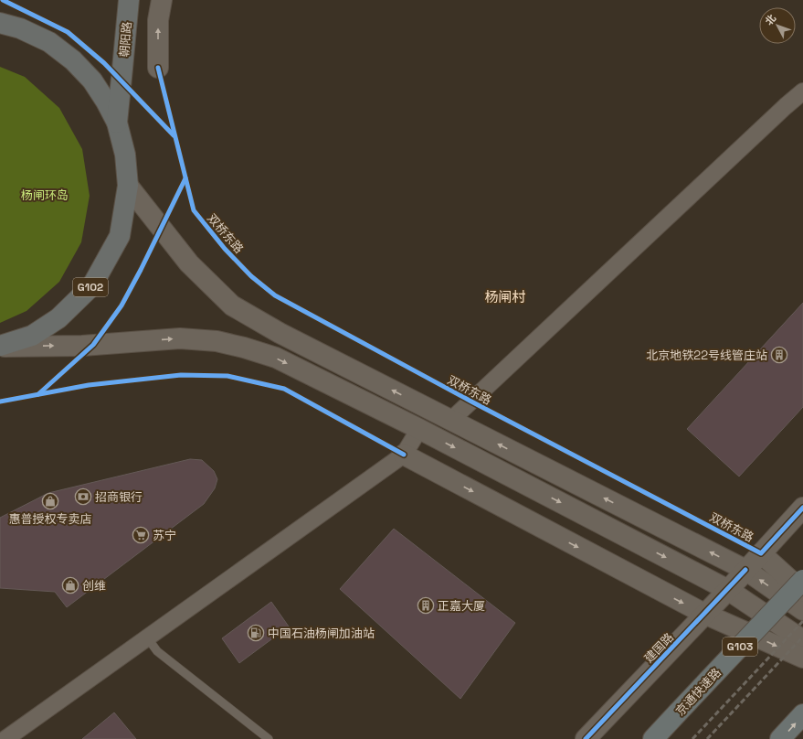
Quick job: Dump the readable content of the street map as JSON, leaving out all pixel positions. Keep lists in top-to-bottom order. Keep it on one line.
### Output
{"streets":{"highway":["朝阳路","G102","G103","京通快速路"],"street":["双桥东路","建国路"]},"crossings":[["朝阳路","G102"],["双桥东路","建国路"]],"districts":["杨闸村"],"parks":["杨闸环岛"],"places":{"building":["北京地铁22号线管庄站","正嘉大厦"],"bank":["招商银行"],"shop":["惠普授权专卖店","创维"],"supermarket":["苏宁"],"fuel station":["中国石油杨闸加油站"]},"north":"top left"}
